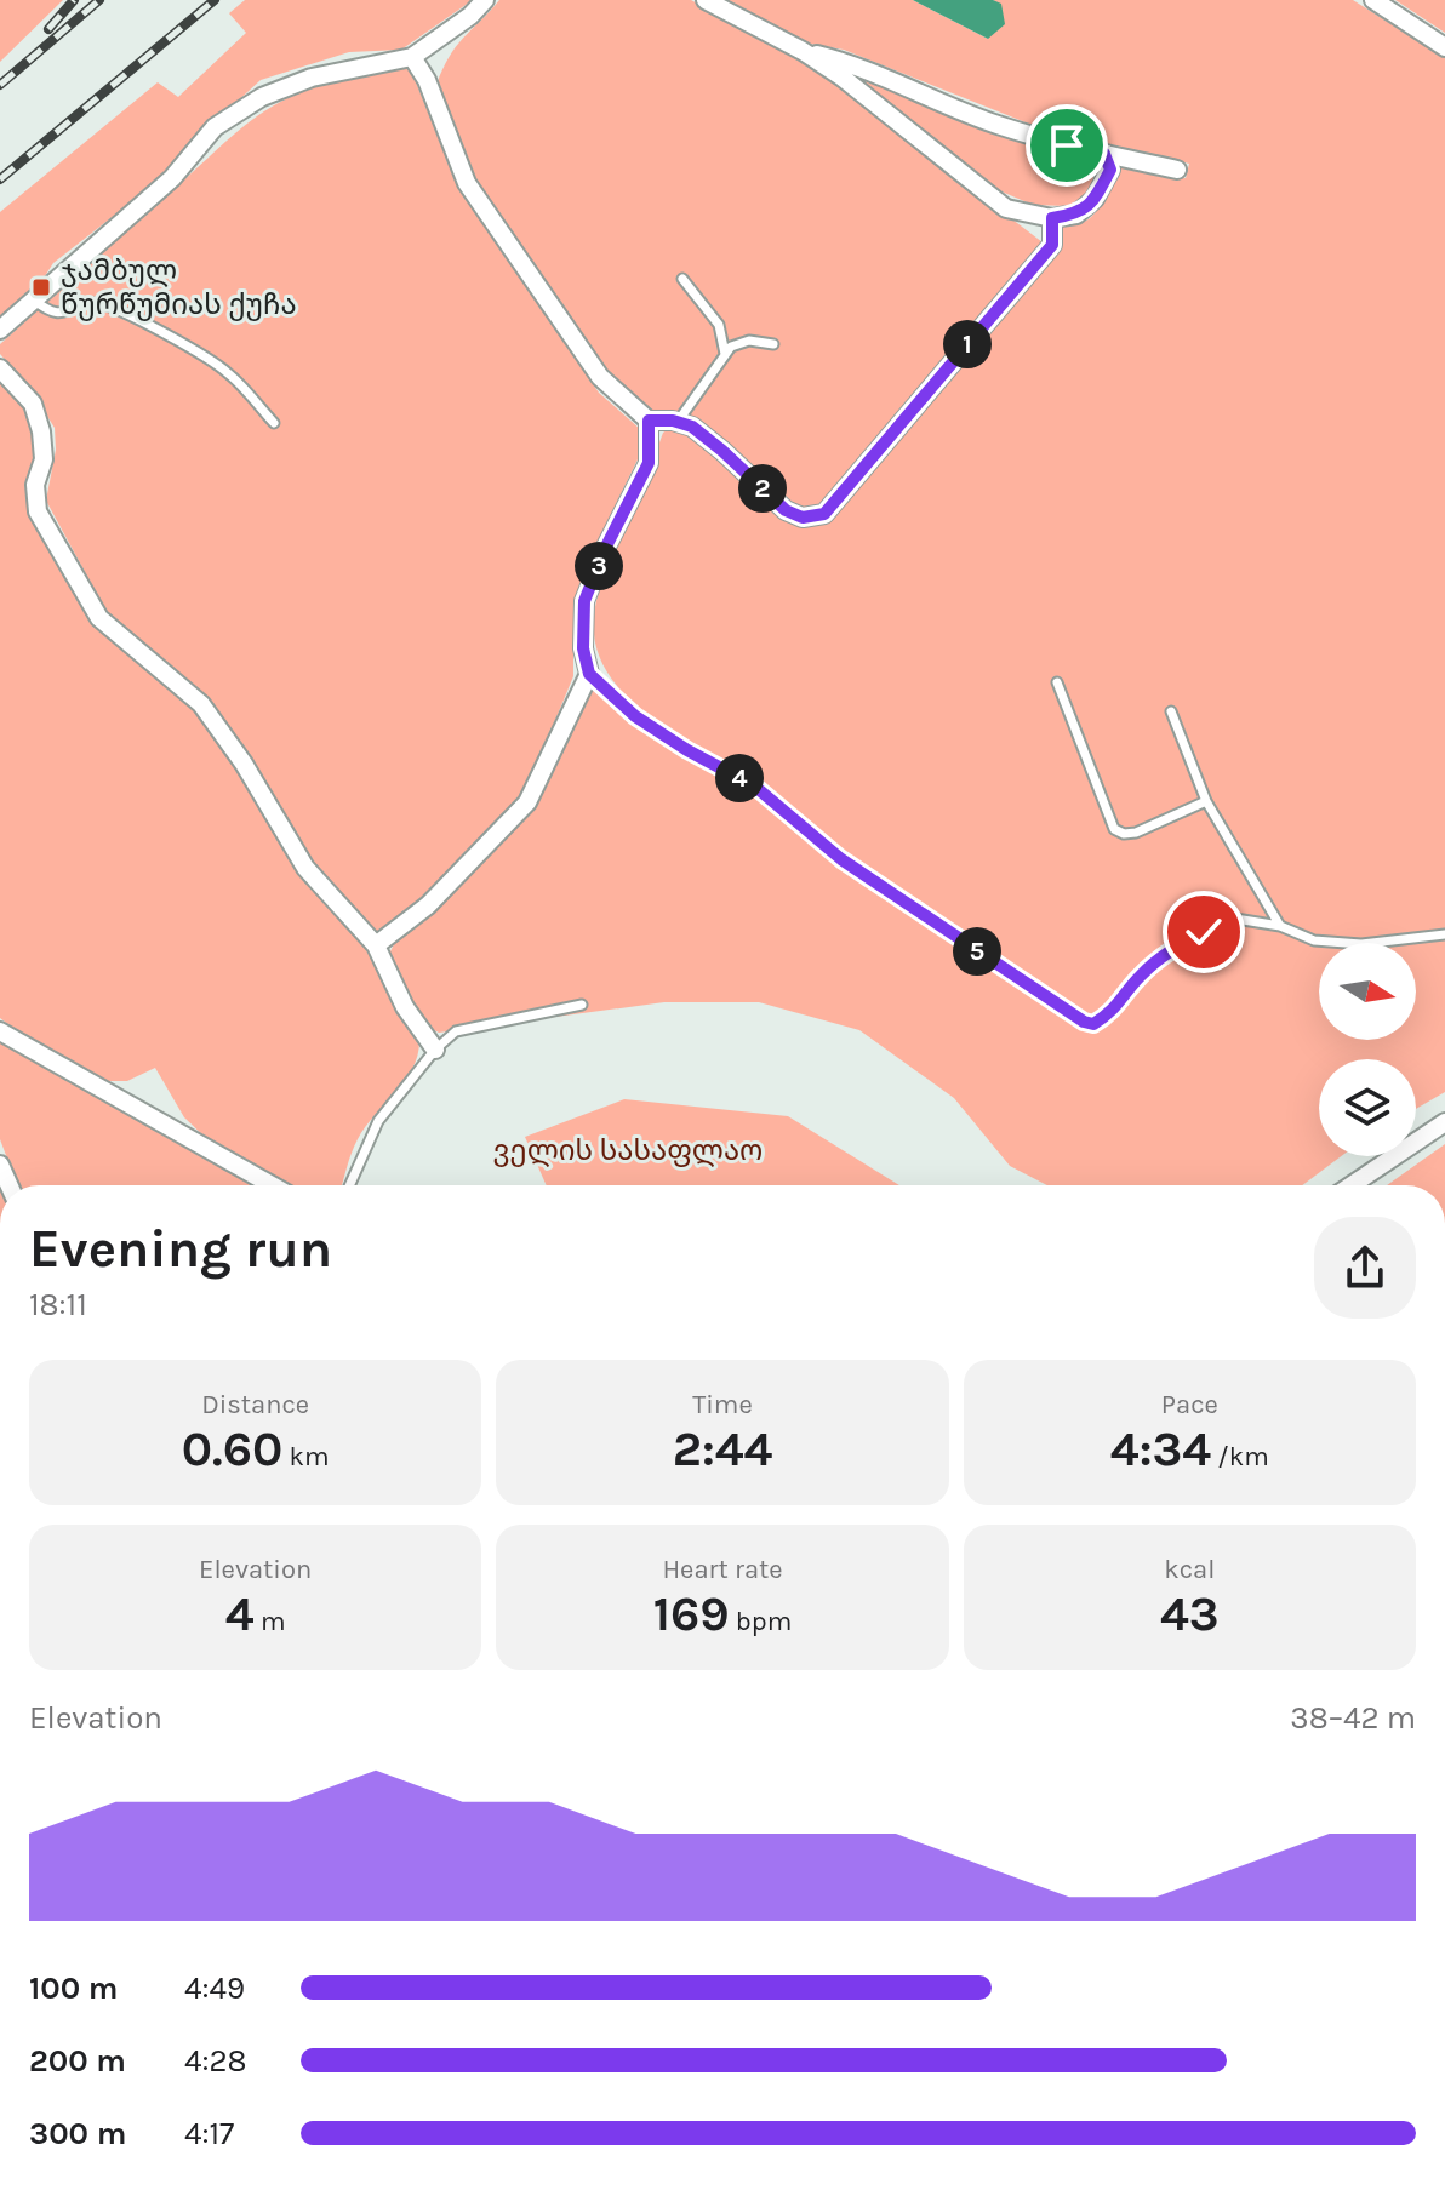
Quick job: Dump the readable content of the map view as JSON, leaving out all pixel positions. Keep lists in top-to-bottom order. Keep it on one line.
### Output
{"parks":["ველის სასაფლაო"],"places":{"transit":["ჯამბულ წურწუმიას ქუჩა"]},"north":"right","page":{"pins":["1","2","3","4","5"],"heading":["Evening run","18:11"],"stats":[["Distance","0.60 km"],["Time","2:44"],["Pace","4:34 /km"],["Elevation","4 m"],["Heart rate","169 bpm"],["kcal","43"]],"chart":["Elevation","38–42 m"],"list":[{"name":"100 m","note":"4:49"},{"name":"200 m","note":"4:28"},{"name":"300 m","note":"4:17"}]}}
